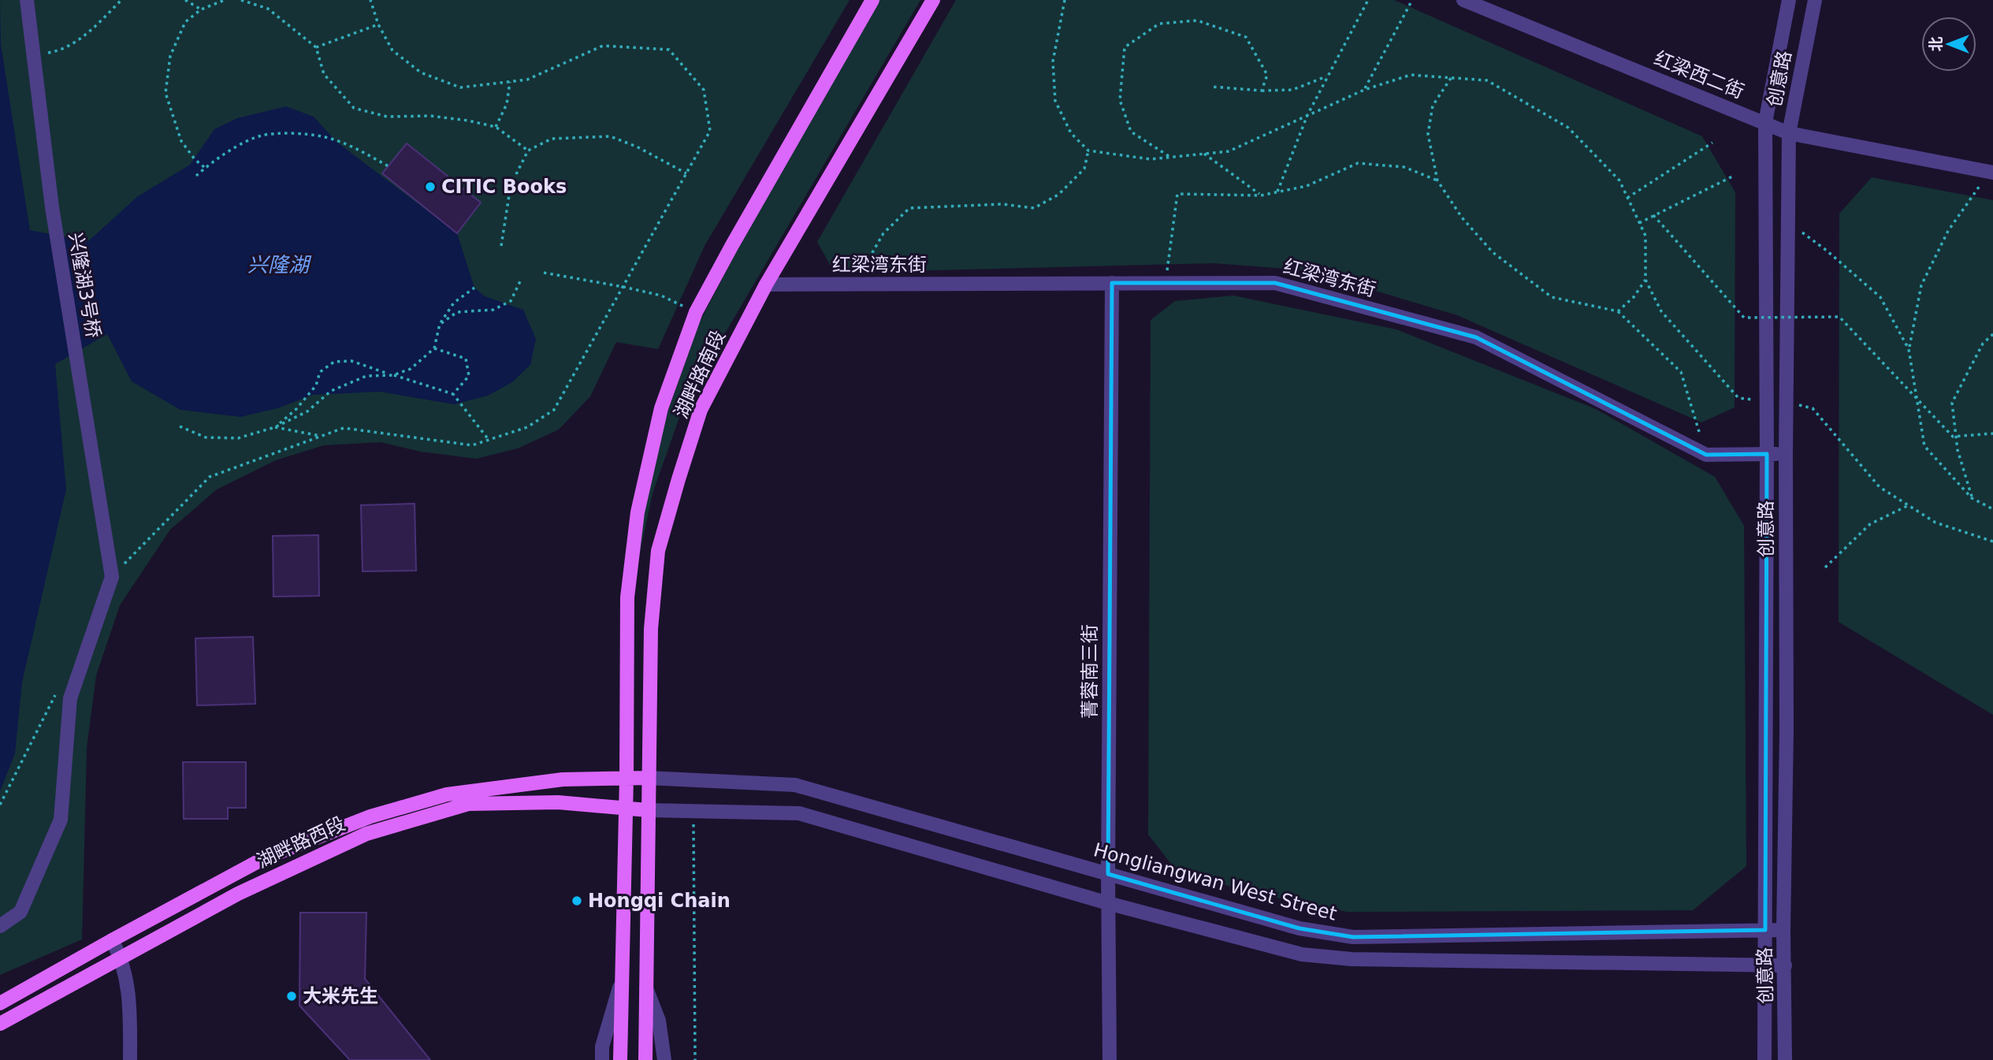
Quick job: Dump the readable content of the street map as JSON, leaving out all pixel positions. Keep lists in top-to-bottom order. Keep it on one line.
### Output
{"streets":{"main road":["湖畔路南段","湖畔路西段"],"street":["红梁西二街","创意路","红梁湾东街","兴隆湖3号桥","菁蓉南三街","Hongliangwan West Street"]},"crossings":[["红梁西二街","创意路"],["创意路","红梁湾东街"],["创意路","Hongliangwan West Street"],["红梁湾东街","湖畔路南段"],["红梁湾东街","菁蓉南三街"],["湖畔路南段","湖畔路西段"],["湖畔路南段","Hongliangwan West Street"],["菁蓉南三街","Hongliangwan West Street"],["湖畔路西段","Hongliangwan West Street"]],"water":["兴隆湖"],"places":["CITIC Books","Hongqi Chain","大米先生"],"north":"left"}
